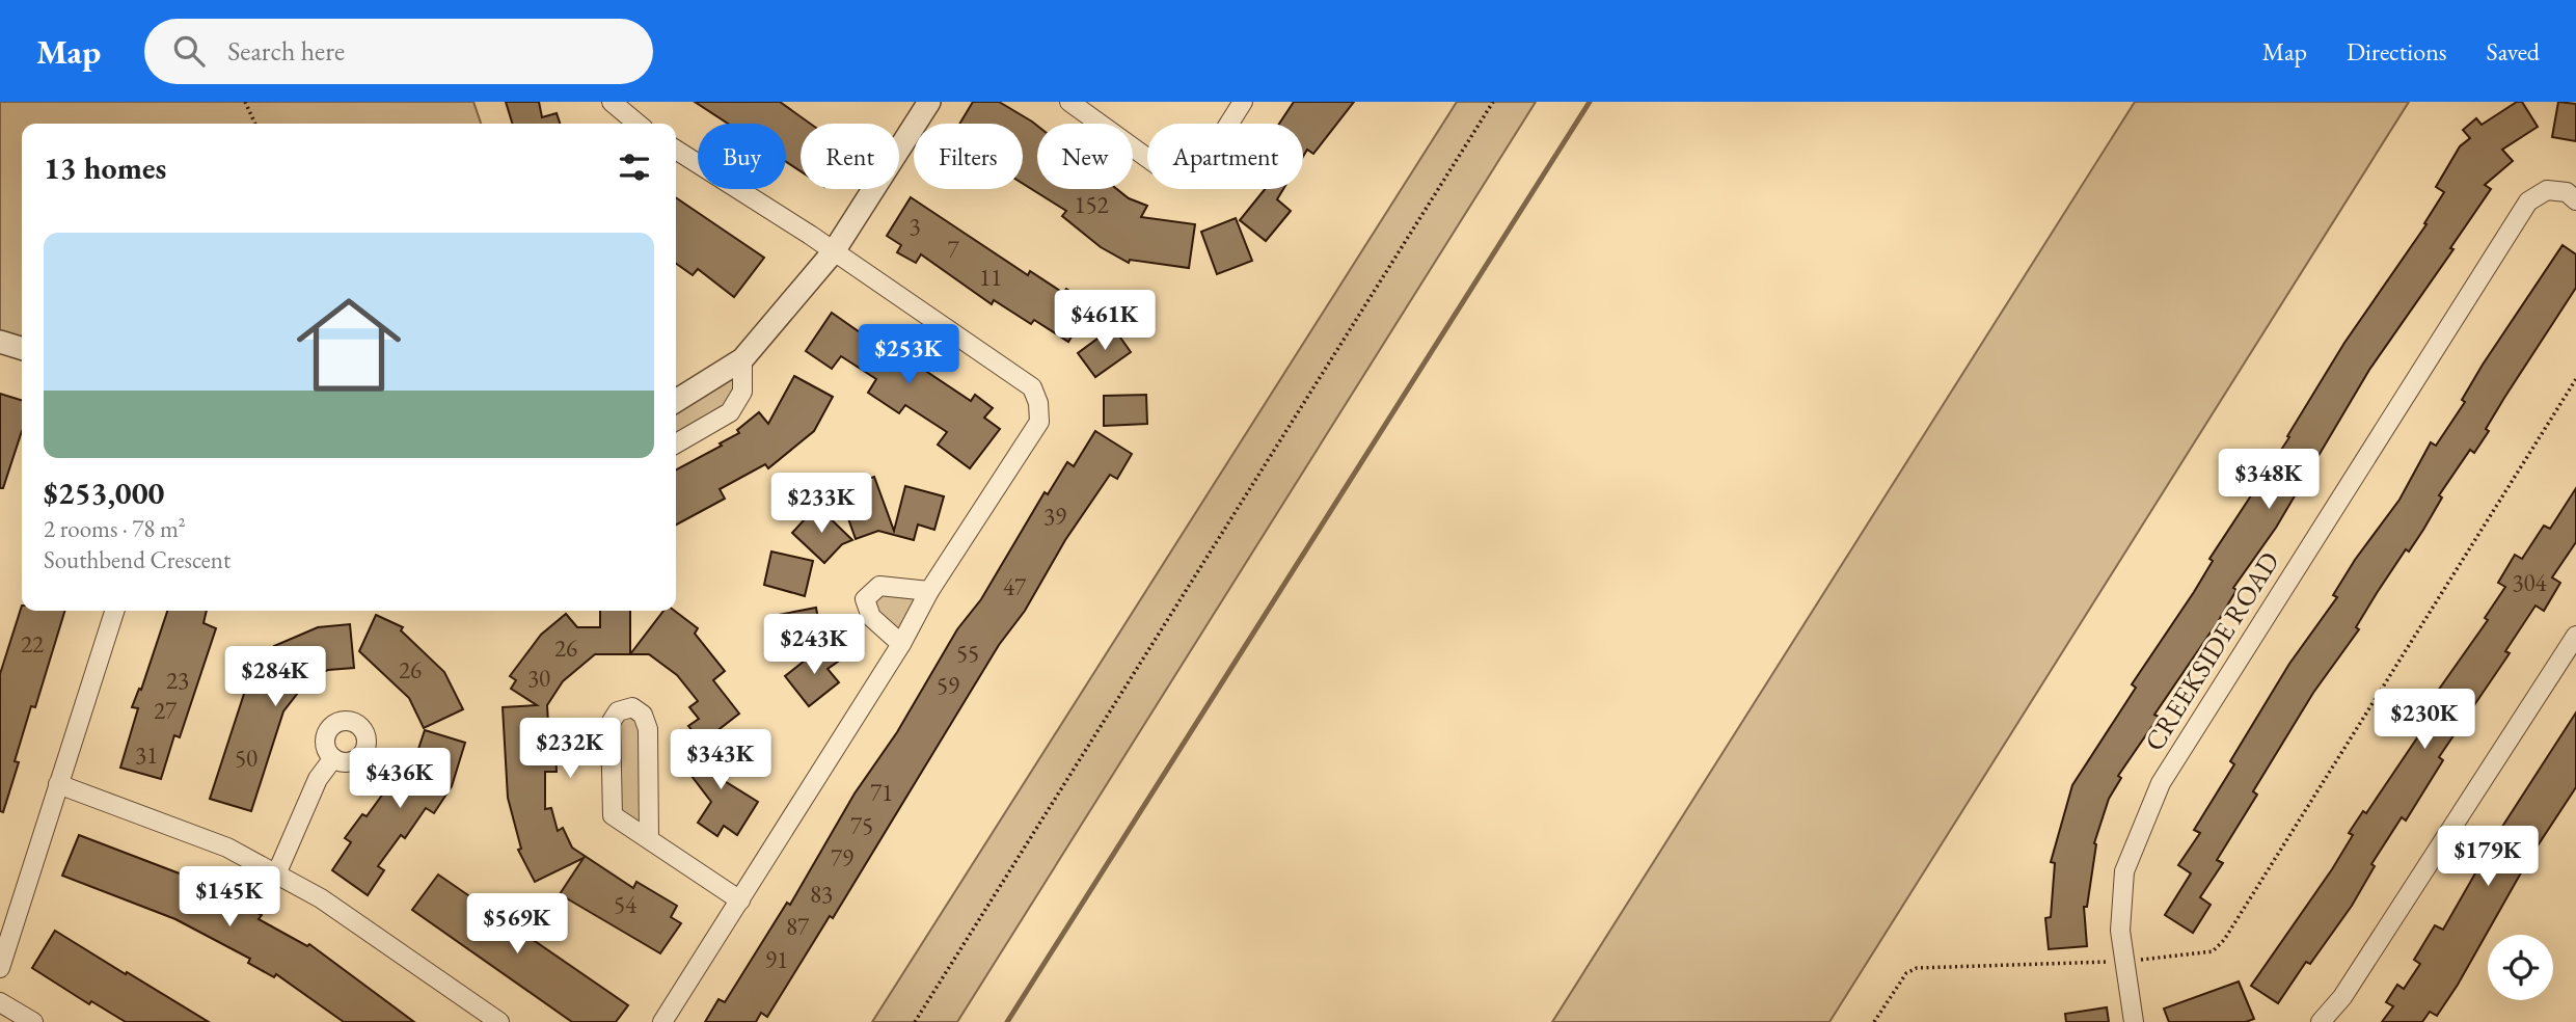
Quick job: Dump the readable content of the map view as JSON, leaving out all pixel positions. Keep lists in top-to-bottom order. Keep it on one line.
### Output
{"streets":{"street":["CREEKSIDE ROAD"]},"house_numbers":["152","3","7","11","39","304","47","22","26","55","26","30","23","59","27","31","50","71","75","79","83","54","87","91"],"page":{"header":"Map","search":"Search here","nav":["Map","Directions","Saved"],"chip":["Buy","Rent","Filters","New","Apartment"],"heading":"13 homes","list":[{"name":"$253,000","note":"2 rooms · 78 m² · Southbend Crescent"}],"price":["$461K","$253K","$348K","$233K","$243K","$284K","$230K","$232K","$343K","$436K","$179K","$145K","$569K"]}}
